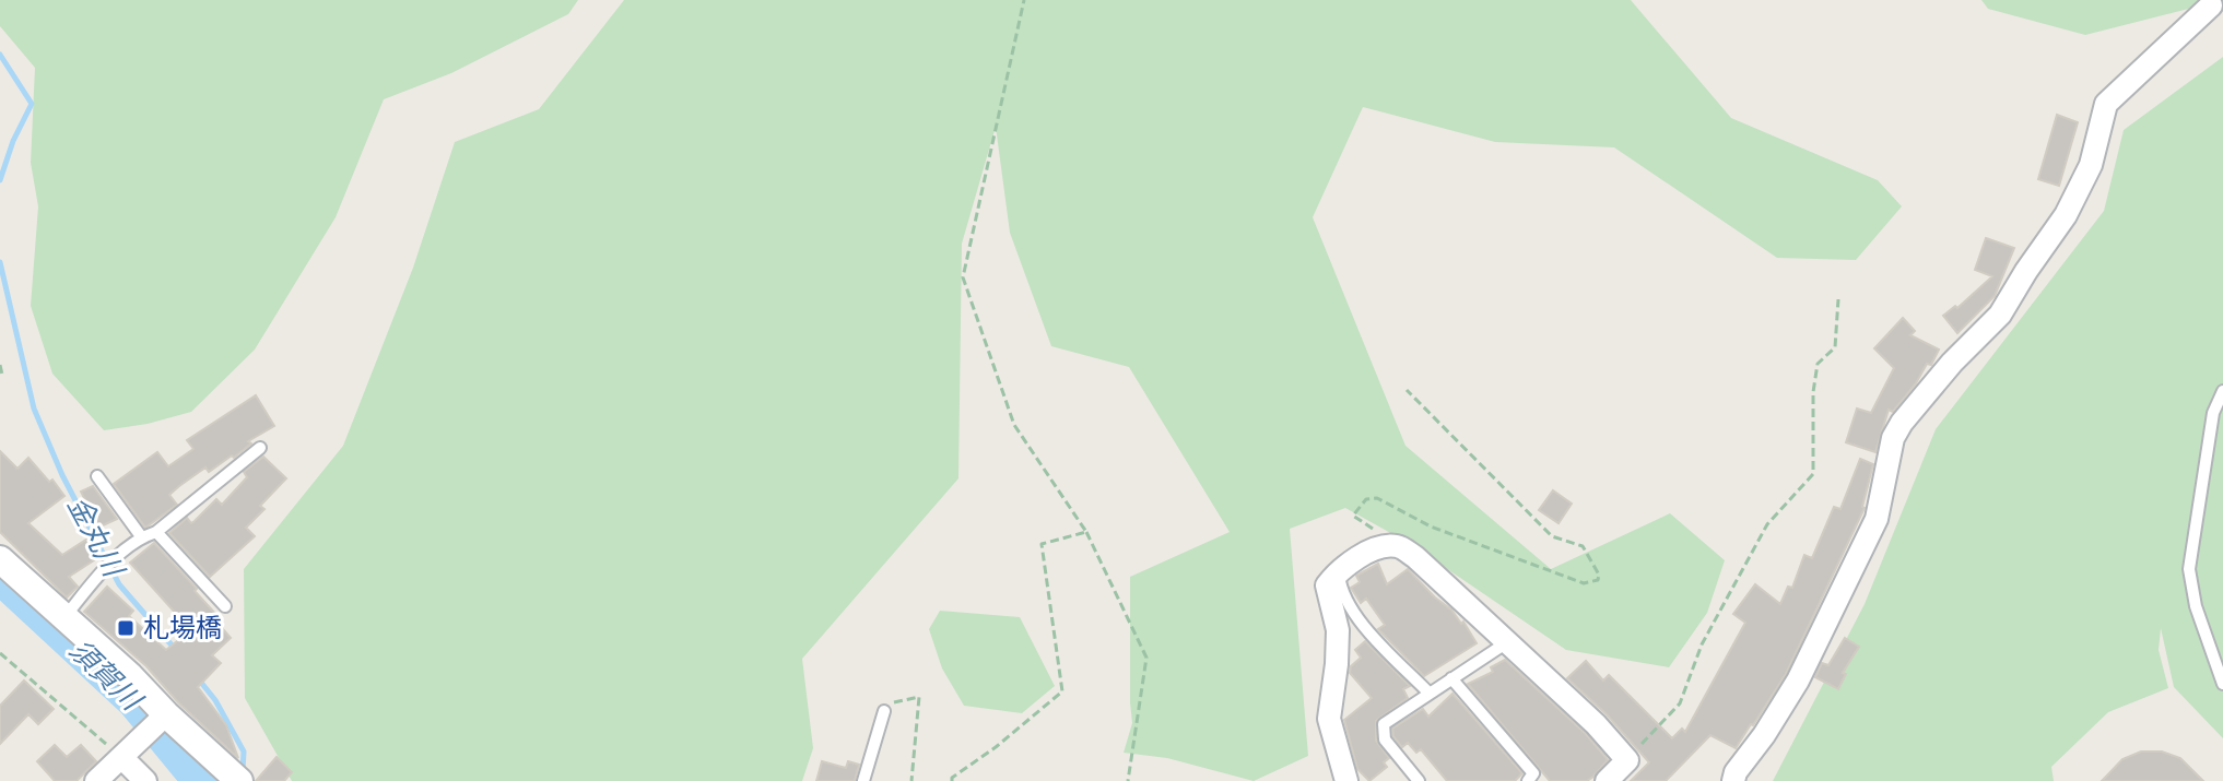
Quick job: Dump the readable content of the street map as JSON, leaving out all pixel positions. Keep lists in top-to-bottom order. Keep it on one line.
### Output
{"water":["金丸川","須賀川"],"places":{"transit":["札場橋"]}}
